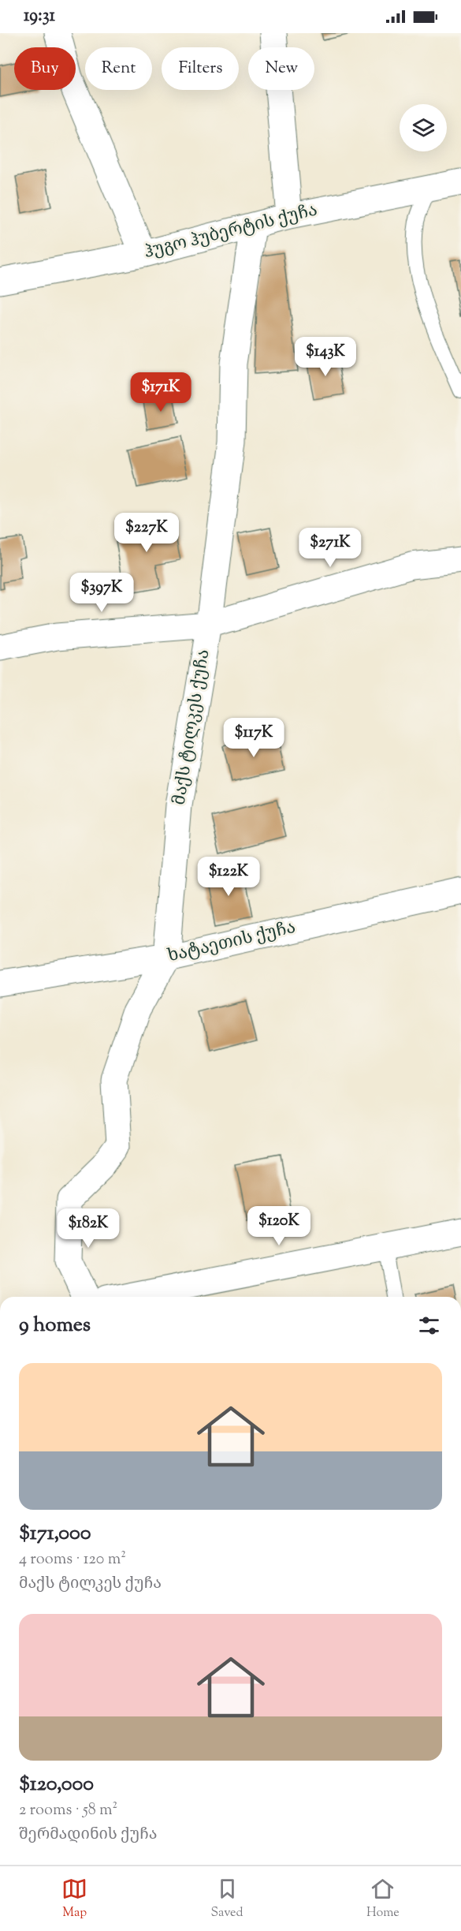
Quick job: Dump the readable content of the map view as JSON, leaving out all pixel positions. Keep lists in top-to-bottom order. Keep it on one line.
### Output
{"streets":{"street":["ჰუგო ჰუბერტის ქუჩა","მაქს ტილკეს ქუჩა","ხატაეთის ქუჩა"]},"crossings":[["ჰუგო ჰუბერტის ქუჩა","მაქს ტილკეს ქუჩა"],["მაქს ტილკეს ქუჩა","ხატაეთის ქუჩა"]],"page":{"status":"19:31","chip":["Buy","Rent","Filters","New"],"price":["$143K","$171K","$227K","$271K","$397K","$117K","$122K","$120K","$182K"],"heading":"9 homes","list":[{"name":"$171,000","note":"4 rooms · 120 m² · მაქს ტილკეს ქუჩა"},{"name":"$120,000","note":"2 rooms · 58 m² · შერმადინის ქუჩა"}],"tabs":["Map","Saved","Home"]}}
